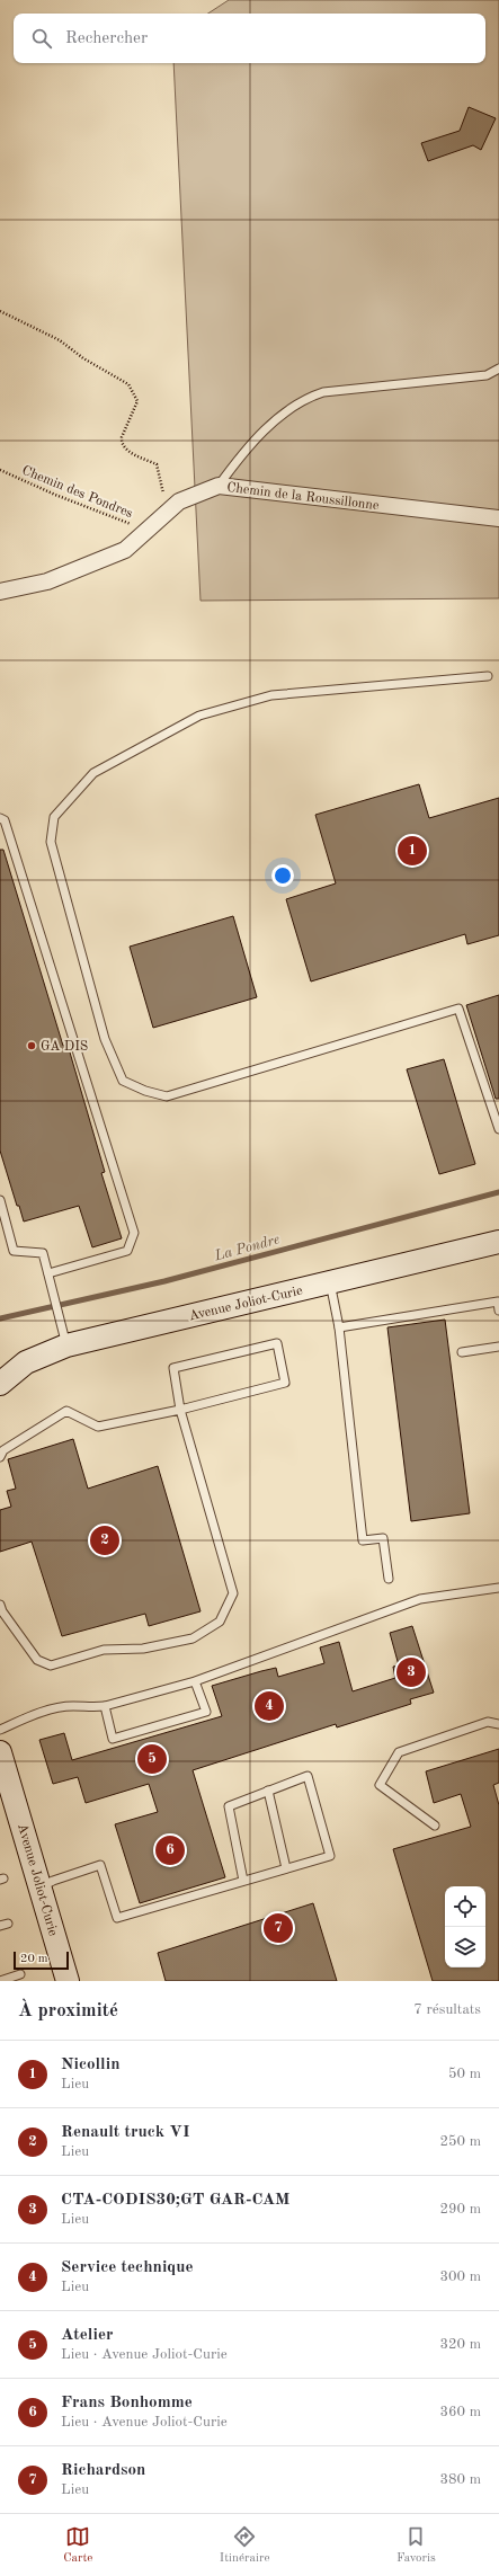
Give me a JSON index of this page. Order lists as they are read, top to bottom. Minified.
{"streets":{"street":["Chemin de la Roussillonne","Avenue Joliot-Curie"],"path":["Chemin des Pondres"]},"crossings":[["Chemin des Pondres","Chemin de la Roussillonne"]],"water":["La Pondre"],"places":["GA DIS"],"scale_bar":"20 m","page":{"search":"Rechercher","pins":["1","2","3","4","5","6","7"],"scale":"20 m","heading":["À proximité","7 résultats"],"list":[{"mark":"1","name":"Nicollin","note":"Lieu","value":"50 m"},{"mark":"2","name":"Renault truck VI","note":"Lieu","value":"250 m"},{"mark":"3","name":"CTA-CODIS30;GT GAR-CAM","note":"Lieu","value":"290 m"},{"mark":"4","name":"Service technique","note":"Lieu","value":"300 m"},{"mark":"5","name":"Atelier","note":"Lieu · Avenue Joliot-Curie","value":"320 m"},{"mark":"6","name":"Frans Bonhomme","note":"Lieu · Avenue Joliot-Curie","value":"360 m"},{"mark":"7","name":"Richardson","note":"Lieu","value":"380 m"}],"nav":["Carte","Itinéraire","Favoris"]}}
